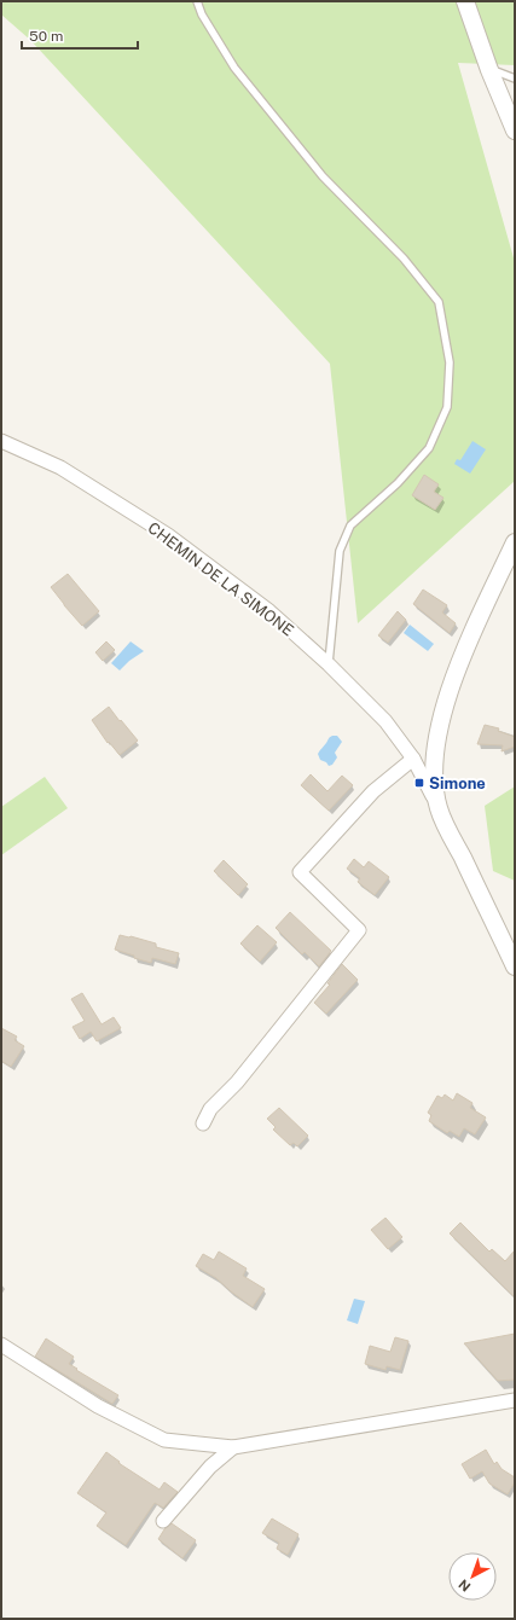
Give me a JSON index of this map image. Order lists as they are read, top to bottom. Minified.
{"streets":{"street":["CHEMIN DE LA SIMONE"]},"places":{"transit":["Simone"]},"scale_bar":"50 m","north":"bottom left"}
